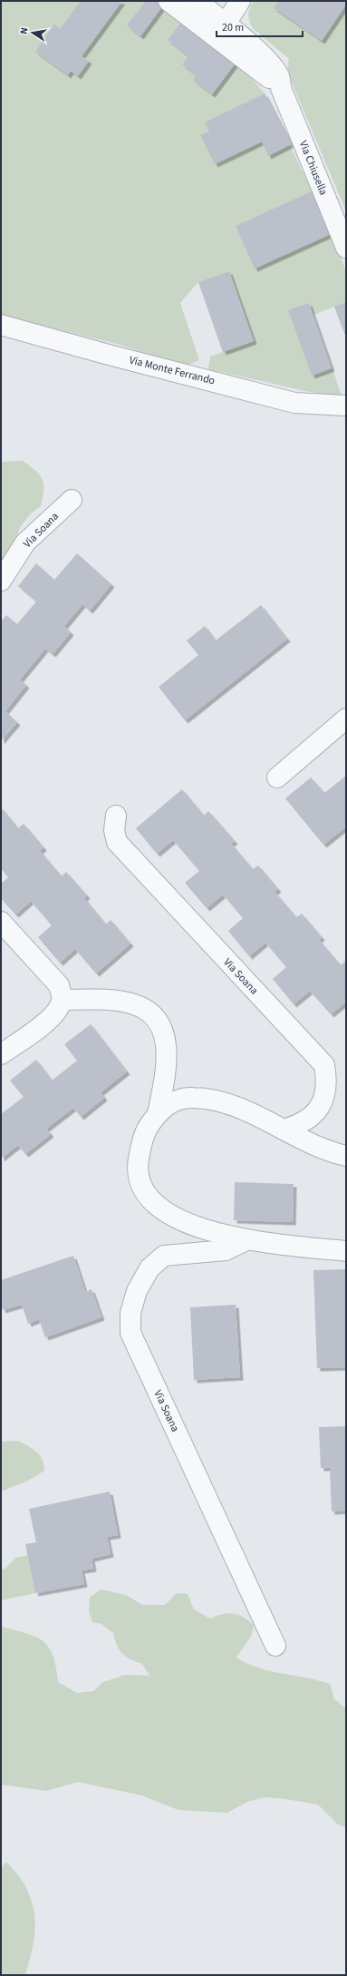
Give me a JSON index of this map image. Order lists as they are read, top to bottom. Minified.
{"streets":{"street":["Via Chiusella","Via Monte Ferrando","Via Soana"]},"scale_bar":"20 m","north":"left"}
